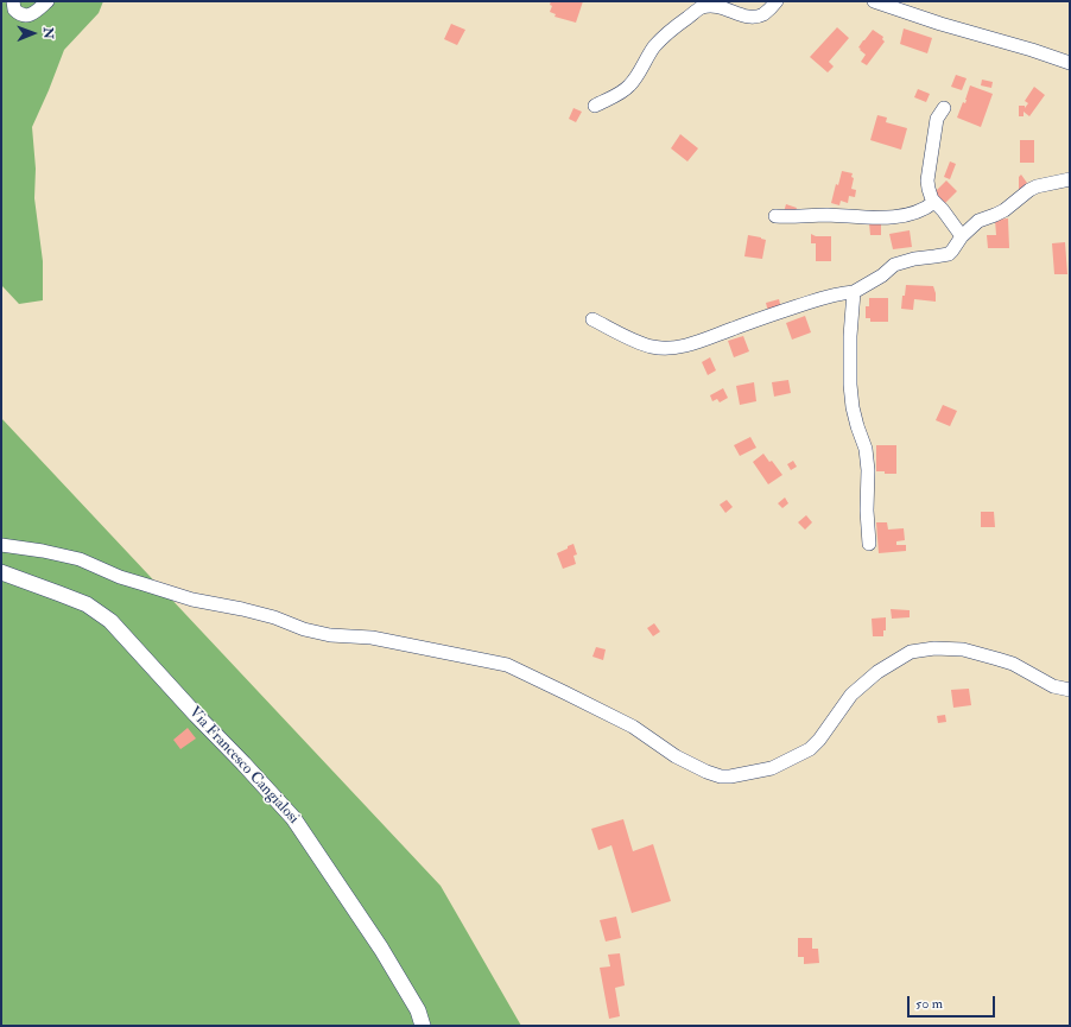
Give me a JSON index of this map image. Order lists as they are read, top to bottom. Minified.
{"streets":{"street":["Via Francesco Cangialosi"]},"scale_bar":"50 m","north":"right"}
